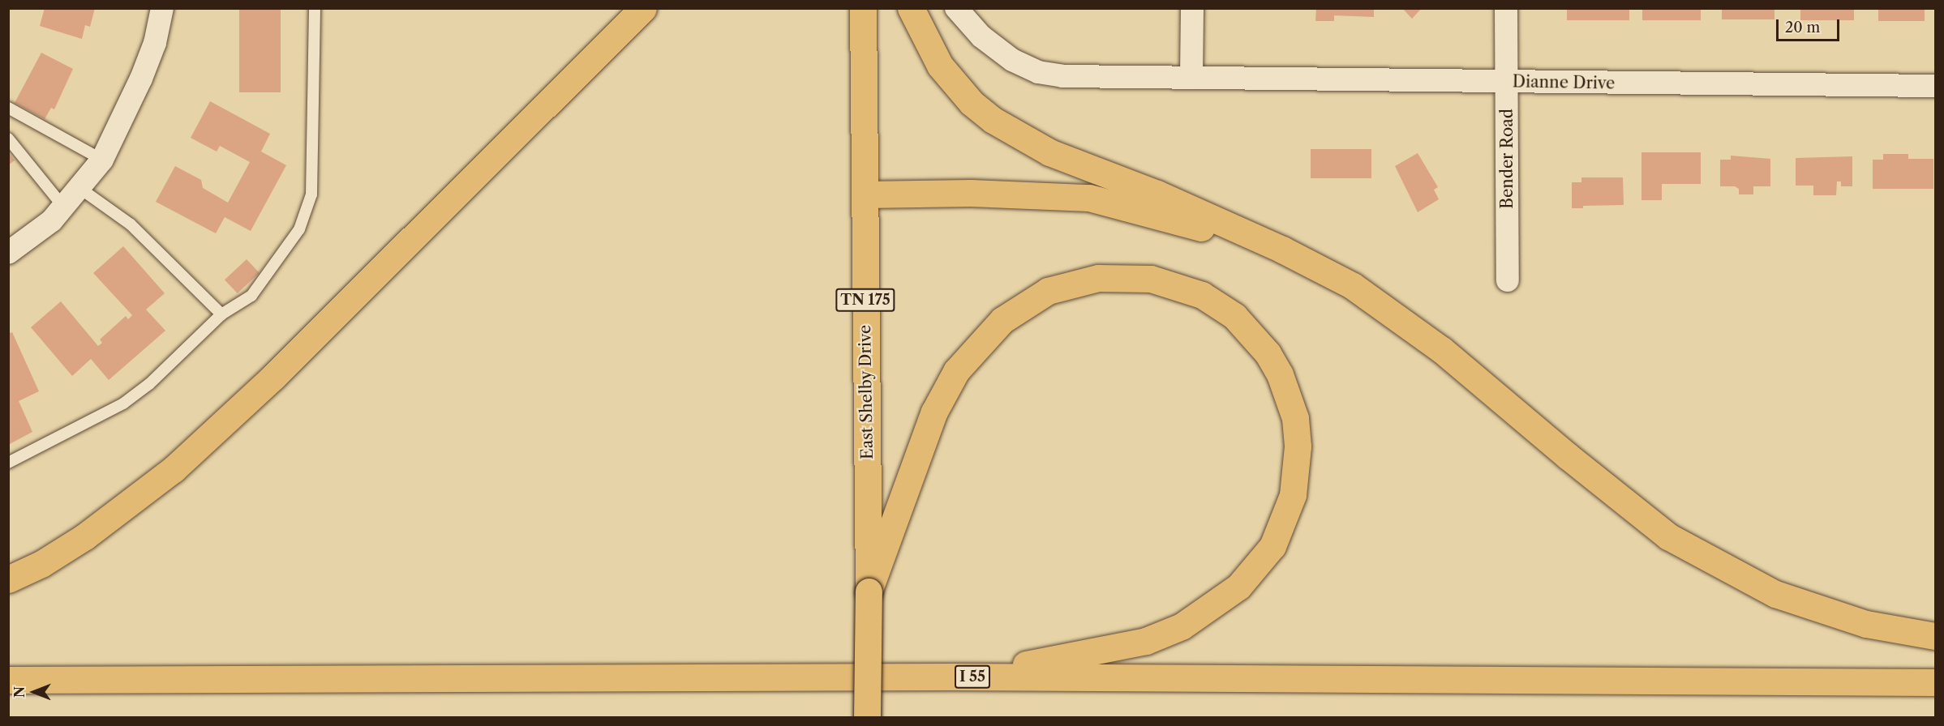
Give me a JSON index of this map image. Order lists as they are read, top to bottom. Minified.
{"streets":{"main road":["TN 175","East Shelby Drive","I 55"],"street":["Dianne Drive","Bender Road"]},"crossings":[["Dianne Drive","Bender Road"]],"scale_bar":"20 m","north":"left"}
